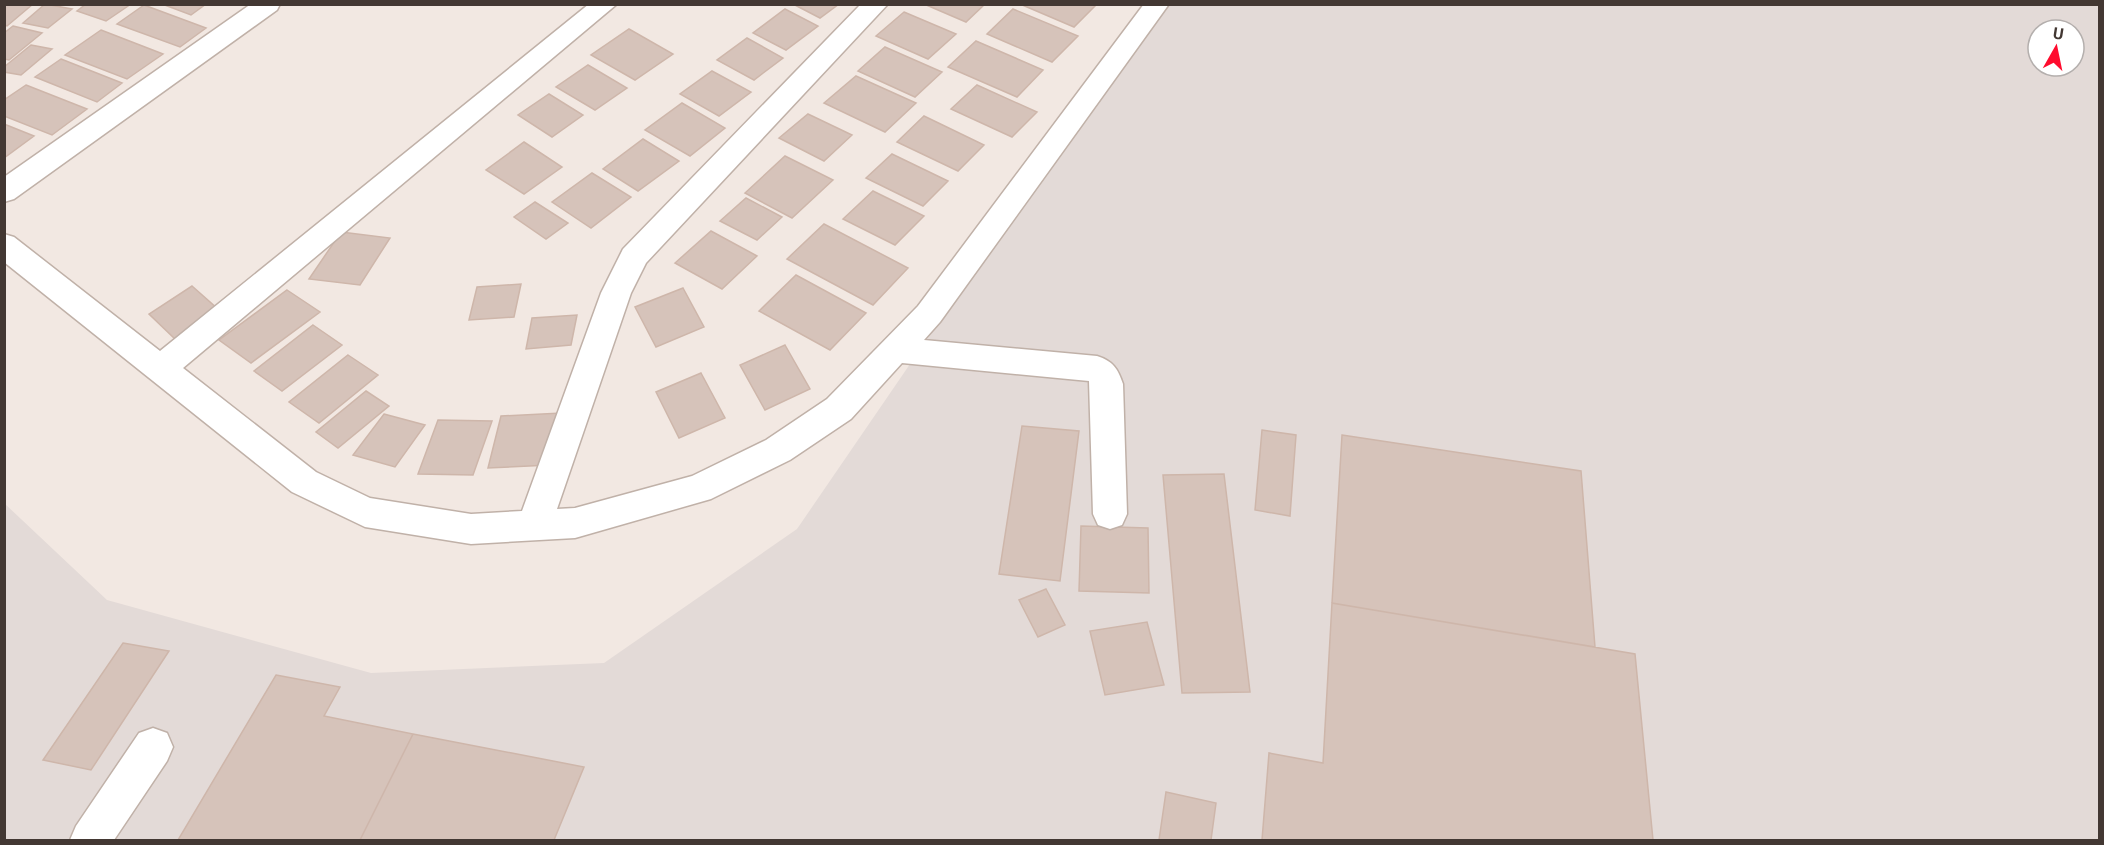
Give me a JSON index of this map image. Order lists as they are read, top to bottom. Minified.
{"north":"top"}
